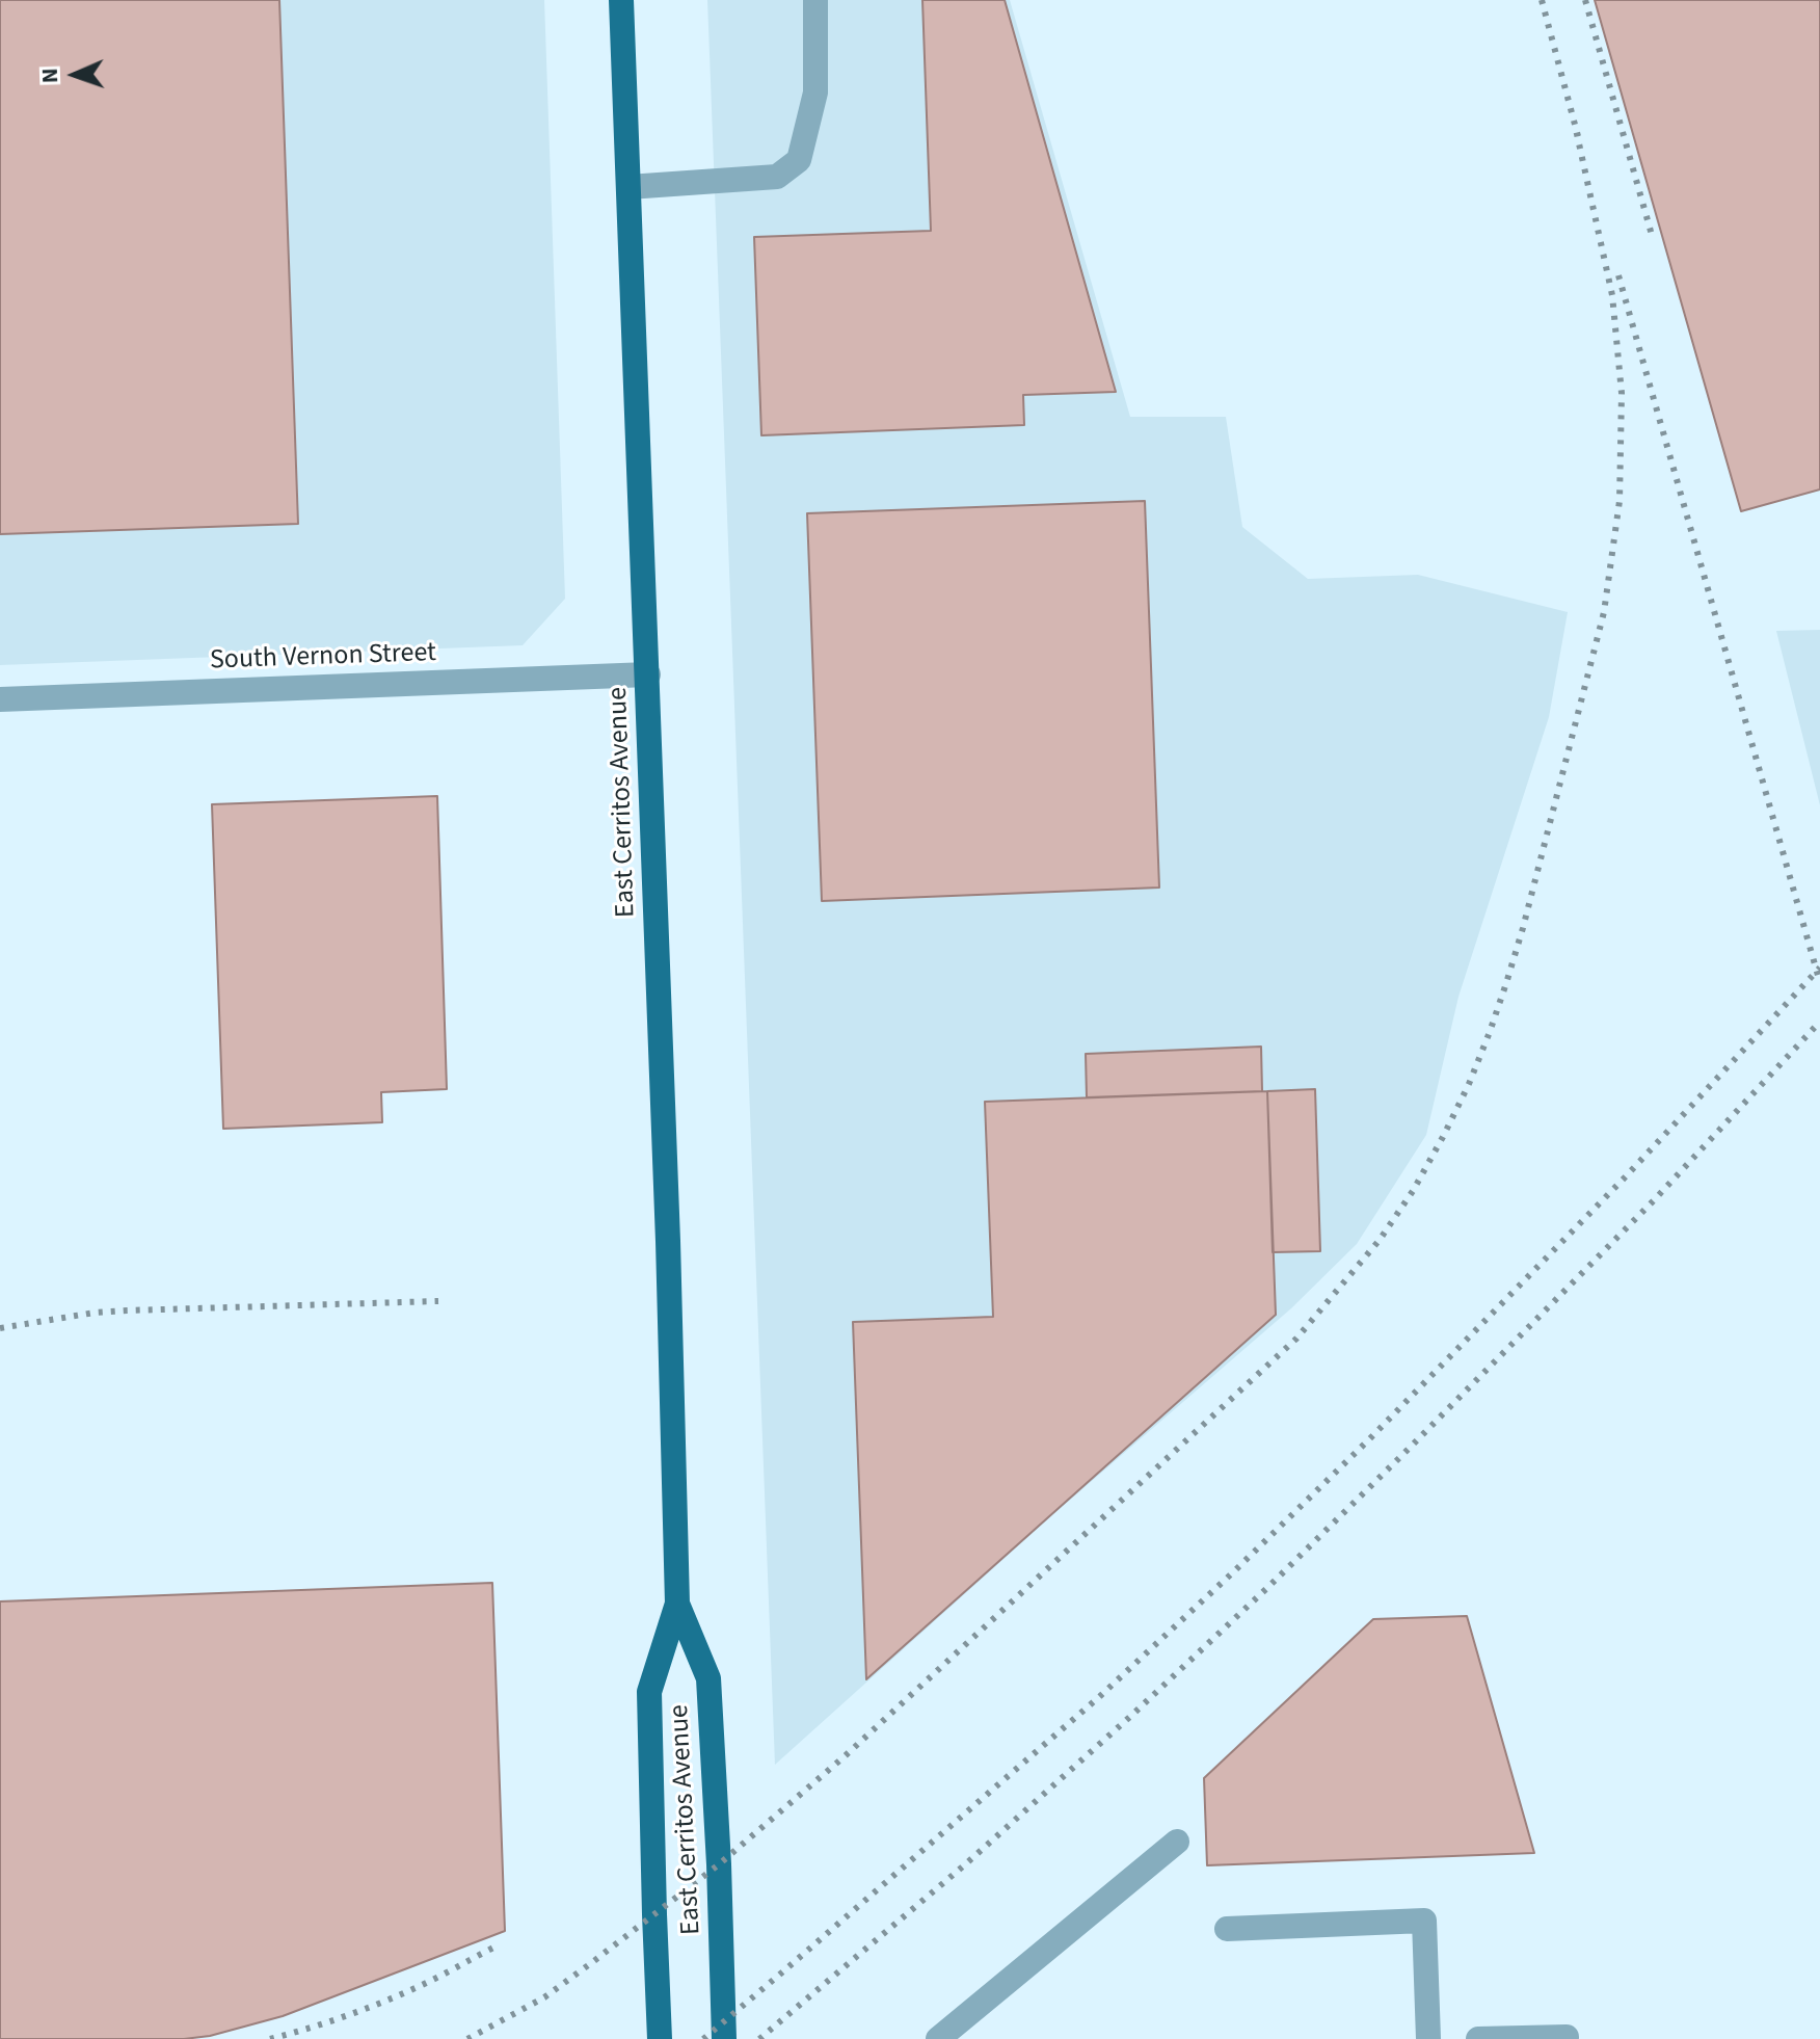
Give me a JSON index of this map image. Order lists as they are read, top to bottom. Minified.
{"streets":{"main road":["East Cerritos Avenue"],"street":["South Vernon Street"]},"crossings":[["South Vernon Street","East Cerritos Avenue"]],"north":"left"}
